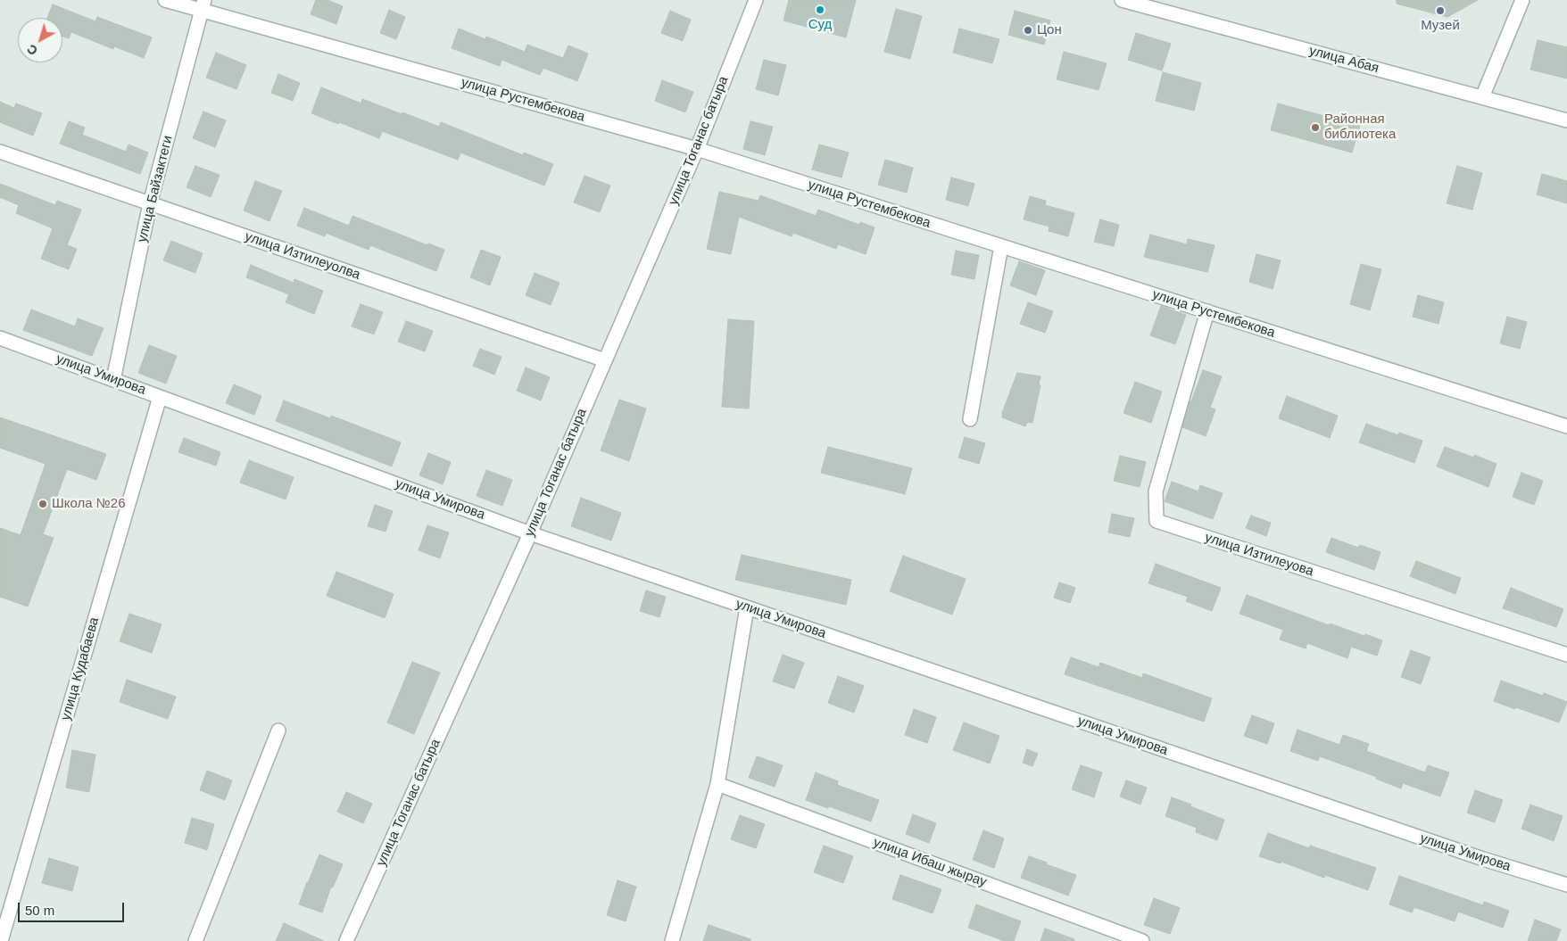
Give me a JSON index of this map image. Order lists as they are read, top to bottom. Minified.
{"streets":{"street":["улица Абая","улица Рустембекова","улица Тоганас батыра","улица Байзактеги","улица Изтилеуолва","улица Умирова","улица Изтилеуова","улица Кудабаева","улица Ибаш жырау"]},"crossings":[["улица Рустембекова","улица Тоганас батыра"],["улица Рустембекова","улица Байзактеги"],["улица Рустембекова","улица Изтилеуова"],["улица Тоганас батыра","улица Изтилеуолва"],["улица Тоганас батыра","улица Умирова"],["улица Байзактеги","улица Изтилеуолва"],["улица Байзактеги","улица Умирова"],["улица Умирова","улица Кудабаева"]],"places":["Суд","Музей","Цон","Районная библиотека","Школа №26"],"scale_bar":"50 m","north":"bottom left"}
